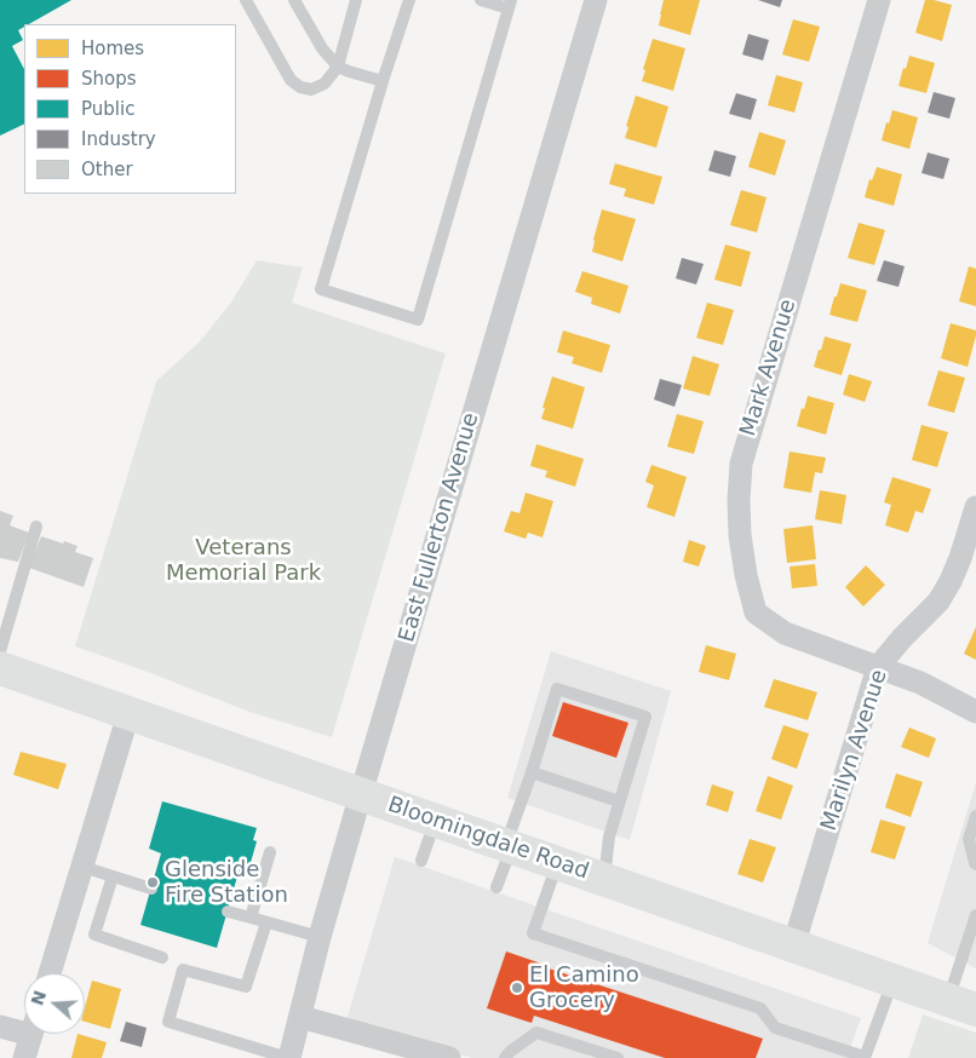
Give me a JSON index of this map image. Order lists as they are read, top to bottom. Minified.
{"streets":{"main road":["Bloomingdale Road"],"street":["Mark Avenue","East Fullerton Avenue","Marilyn Avenue"]},"crossings":[["Mark Avenue","Marilyn Avenue"],["East Fullerton Avenue","Bloomingdale Road"],["Marilyn Avenue","Bloomingdale Road"]],"parks":["Veterans Memorial Park"],"places":["Glenside Fire Station","El Camino Grocery"],"legend":["Homes","Shops","Public","Industry","Other"],"north":"left"}
